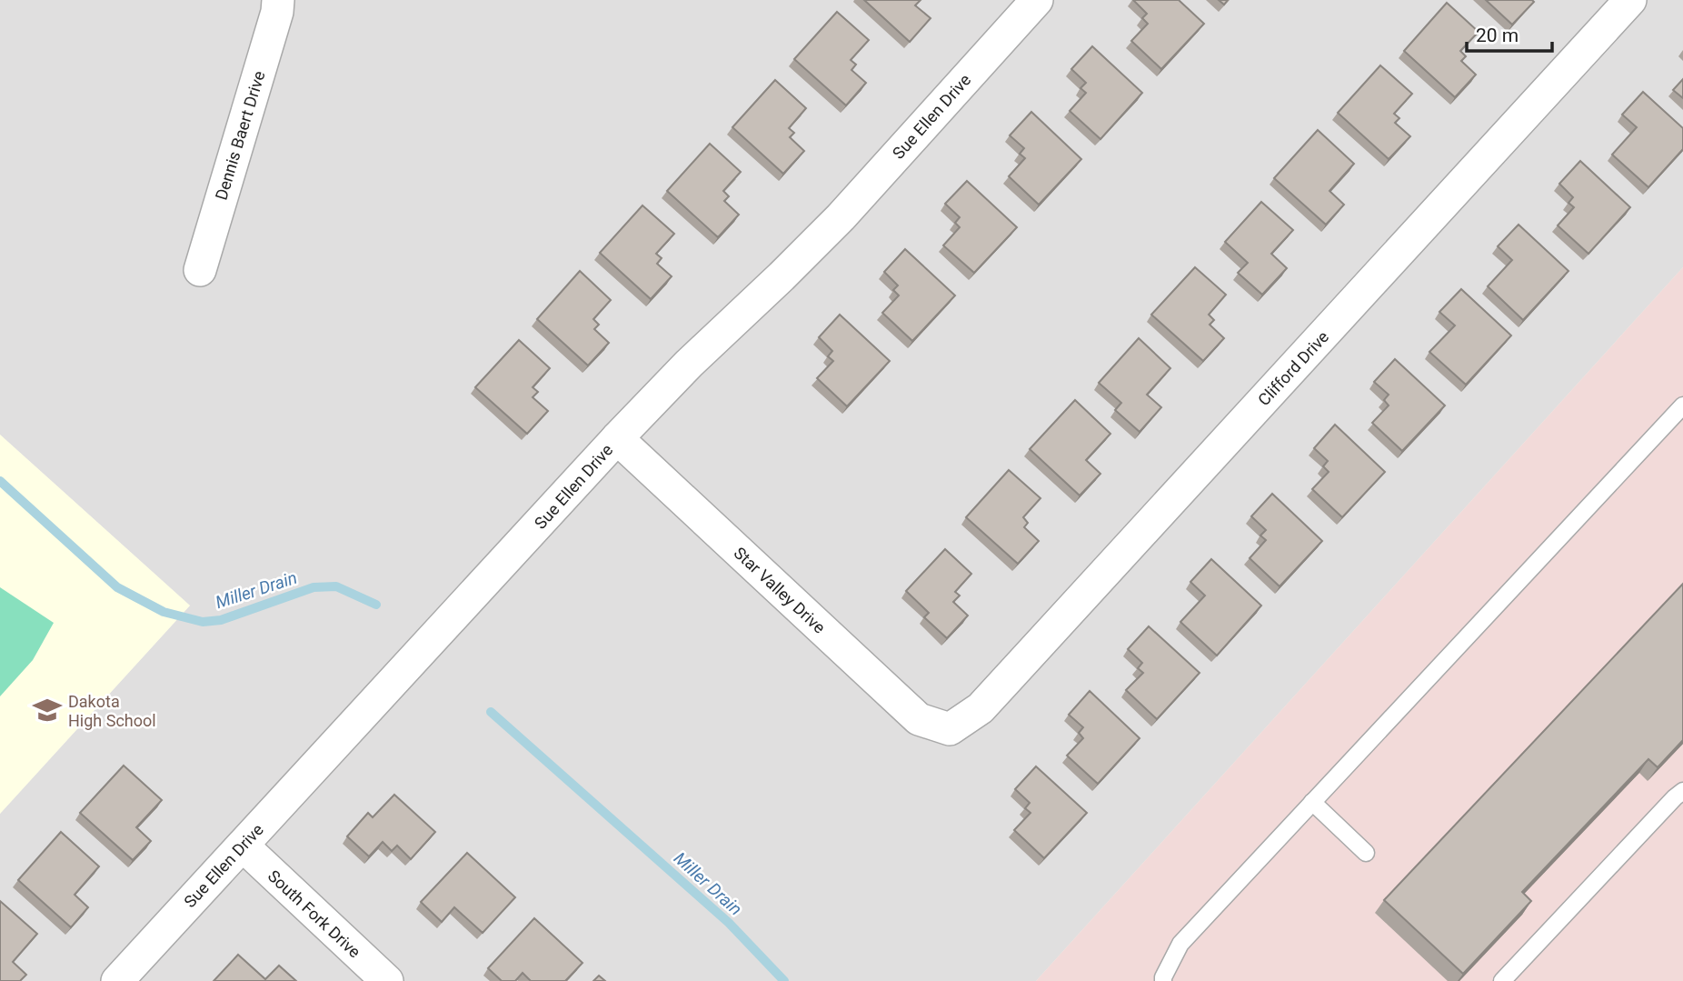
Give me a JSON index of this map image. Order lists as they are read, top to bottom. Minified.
{"streets":{"street":["Sue Ellen Drive","Dennis Baert Drive","Clifford Drive","Star Valley Drive","South Fork Drive"]},"crossings":[["Sue Ellen Drive","Star Valley Drive"],["Sue Ellen Drive","South Fork Drive"],["Clifford Drive","Star Valley Drive"]],"water":["Miller Drain"],"places":{"school or university":["Dakota High School"]},"scale_bar":"20 m"}
